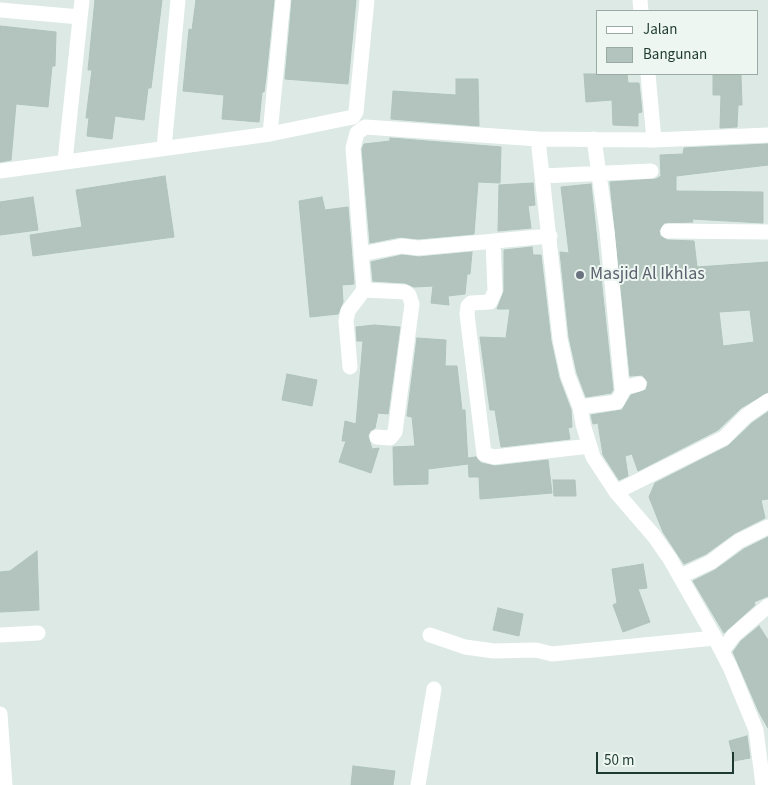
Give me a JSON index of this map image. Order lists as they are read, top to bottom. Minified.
{"places":["Masjid Al Ikhlas"],"legend":["Jalan","Bangunan"],"scale_bar":"50 m"}
